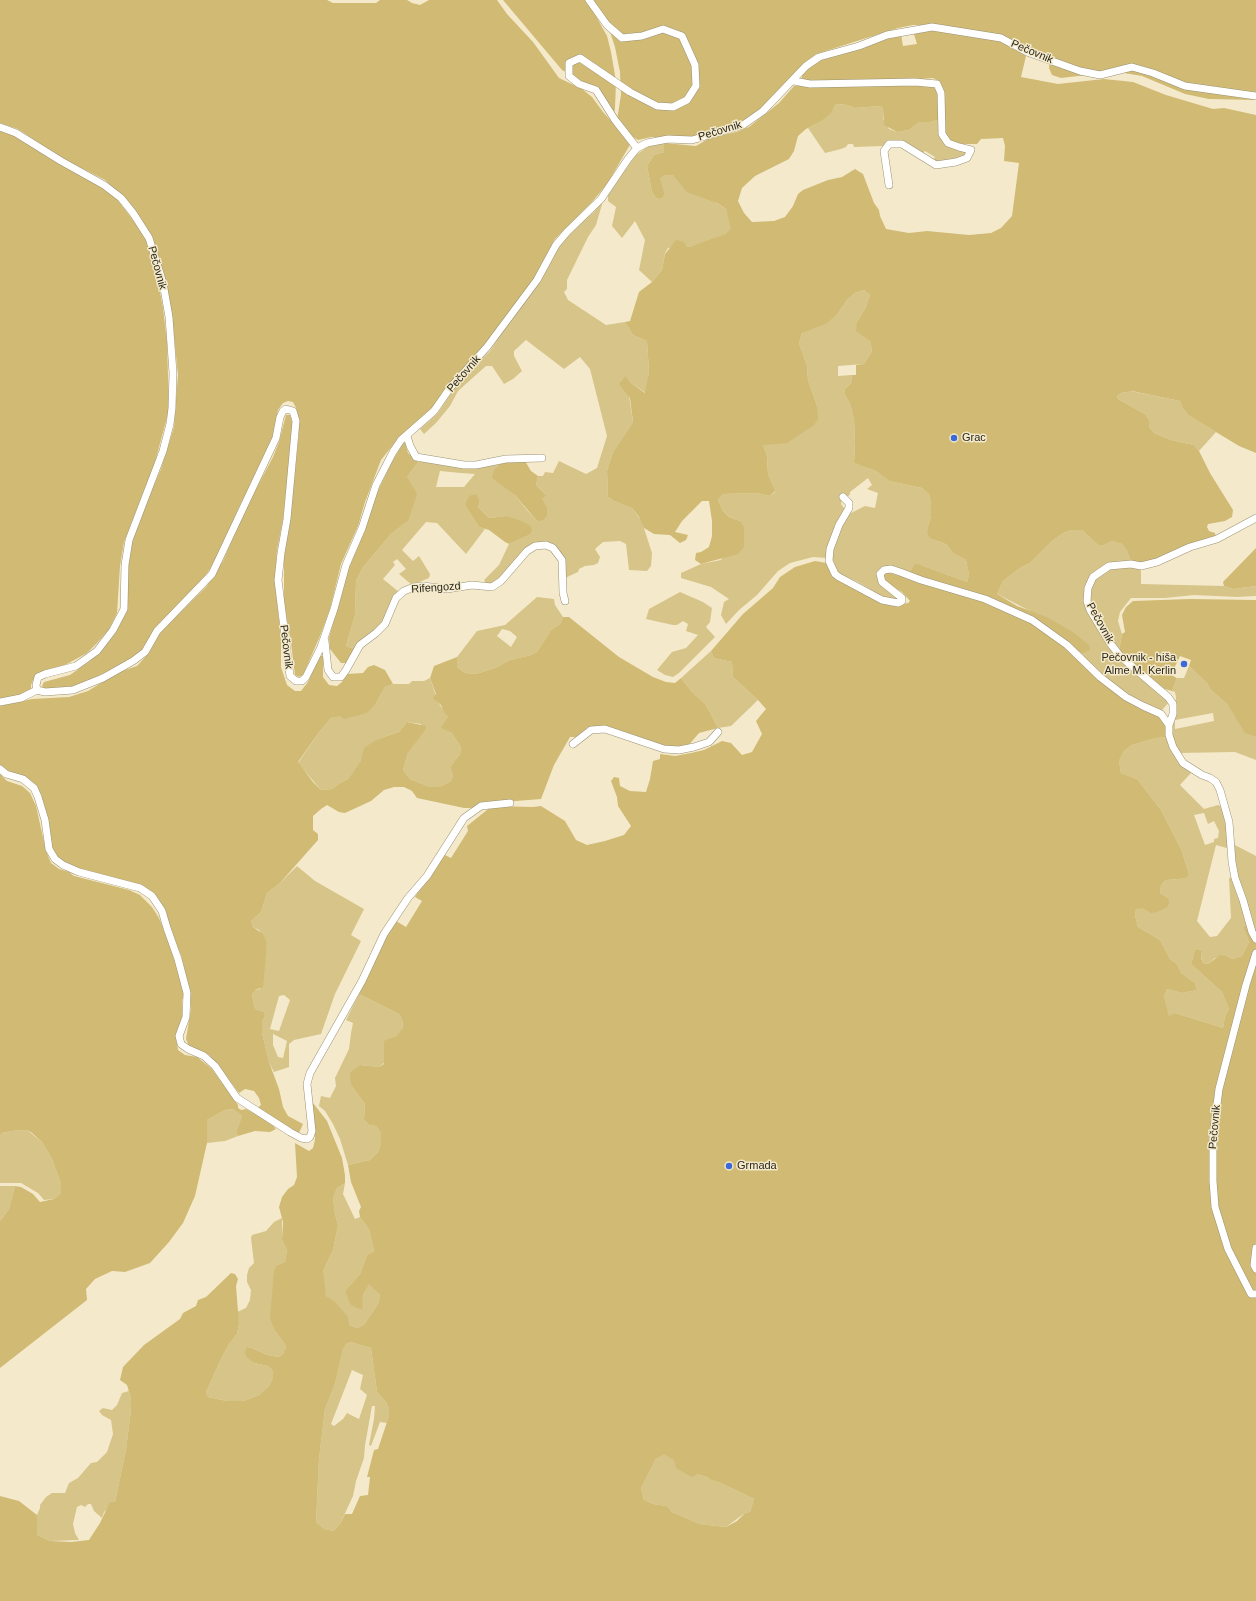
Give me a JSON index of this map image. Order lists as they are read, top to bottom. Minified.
{"streets":{"street":["Pečovnik","Rifengozd"]},"crossings":[["Pečovnik","Rifengozd"]],"places":["Grac","Pečovnik - hiša Alme M. Kerlin","Grmada"]}
